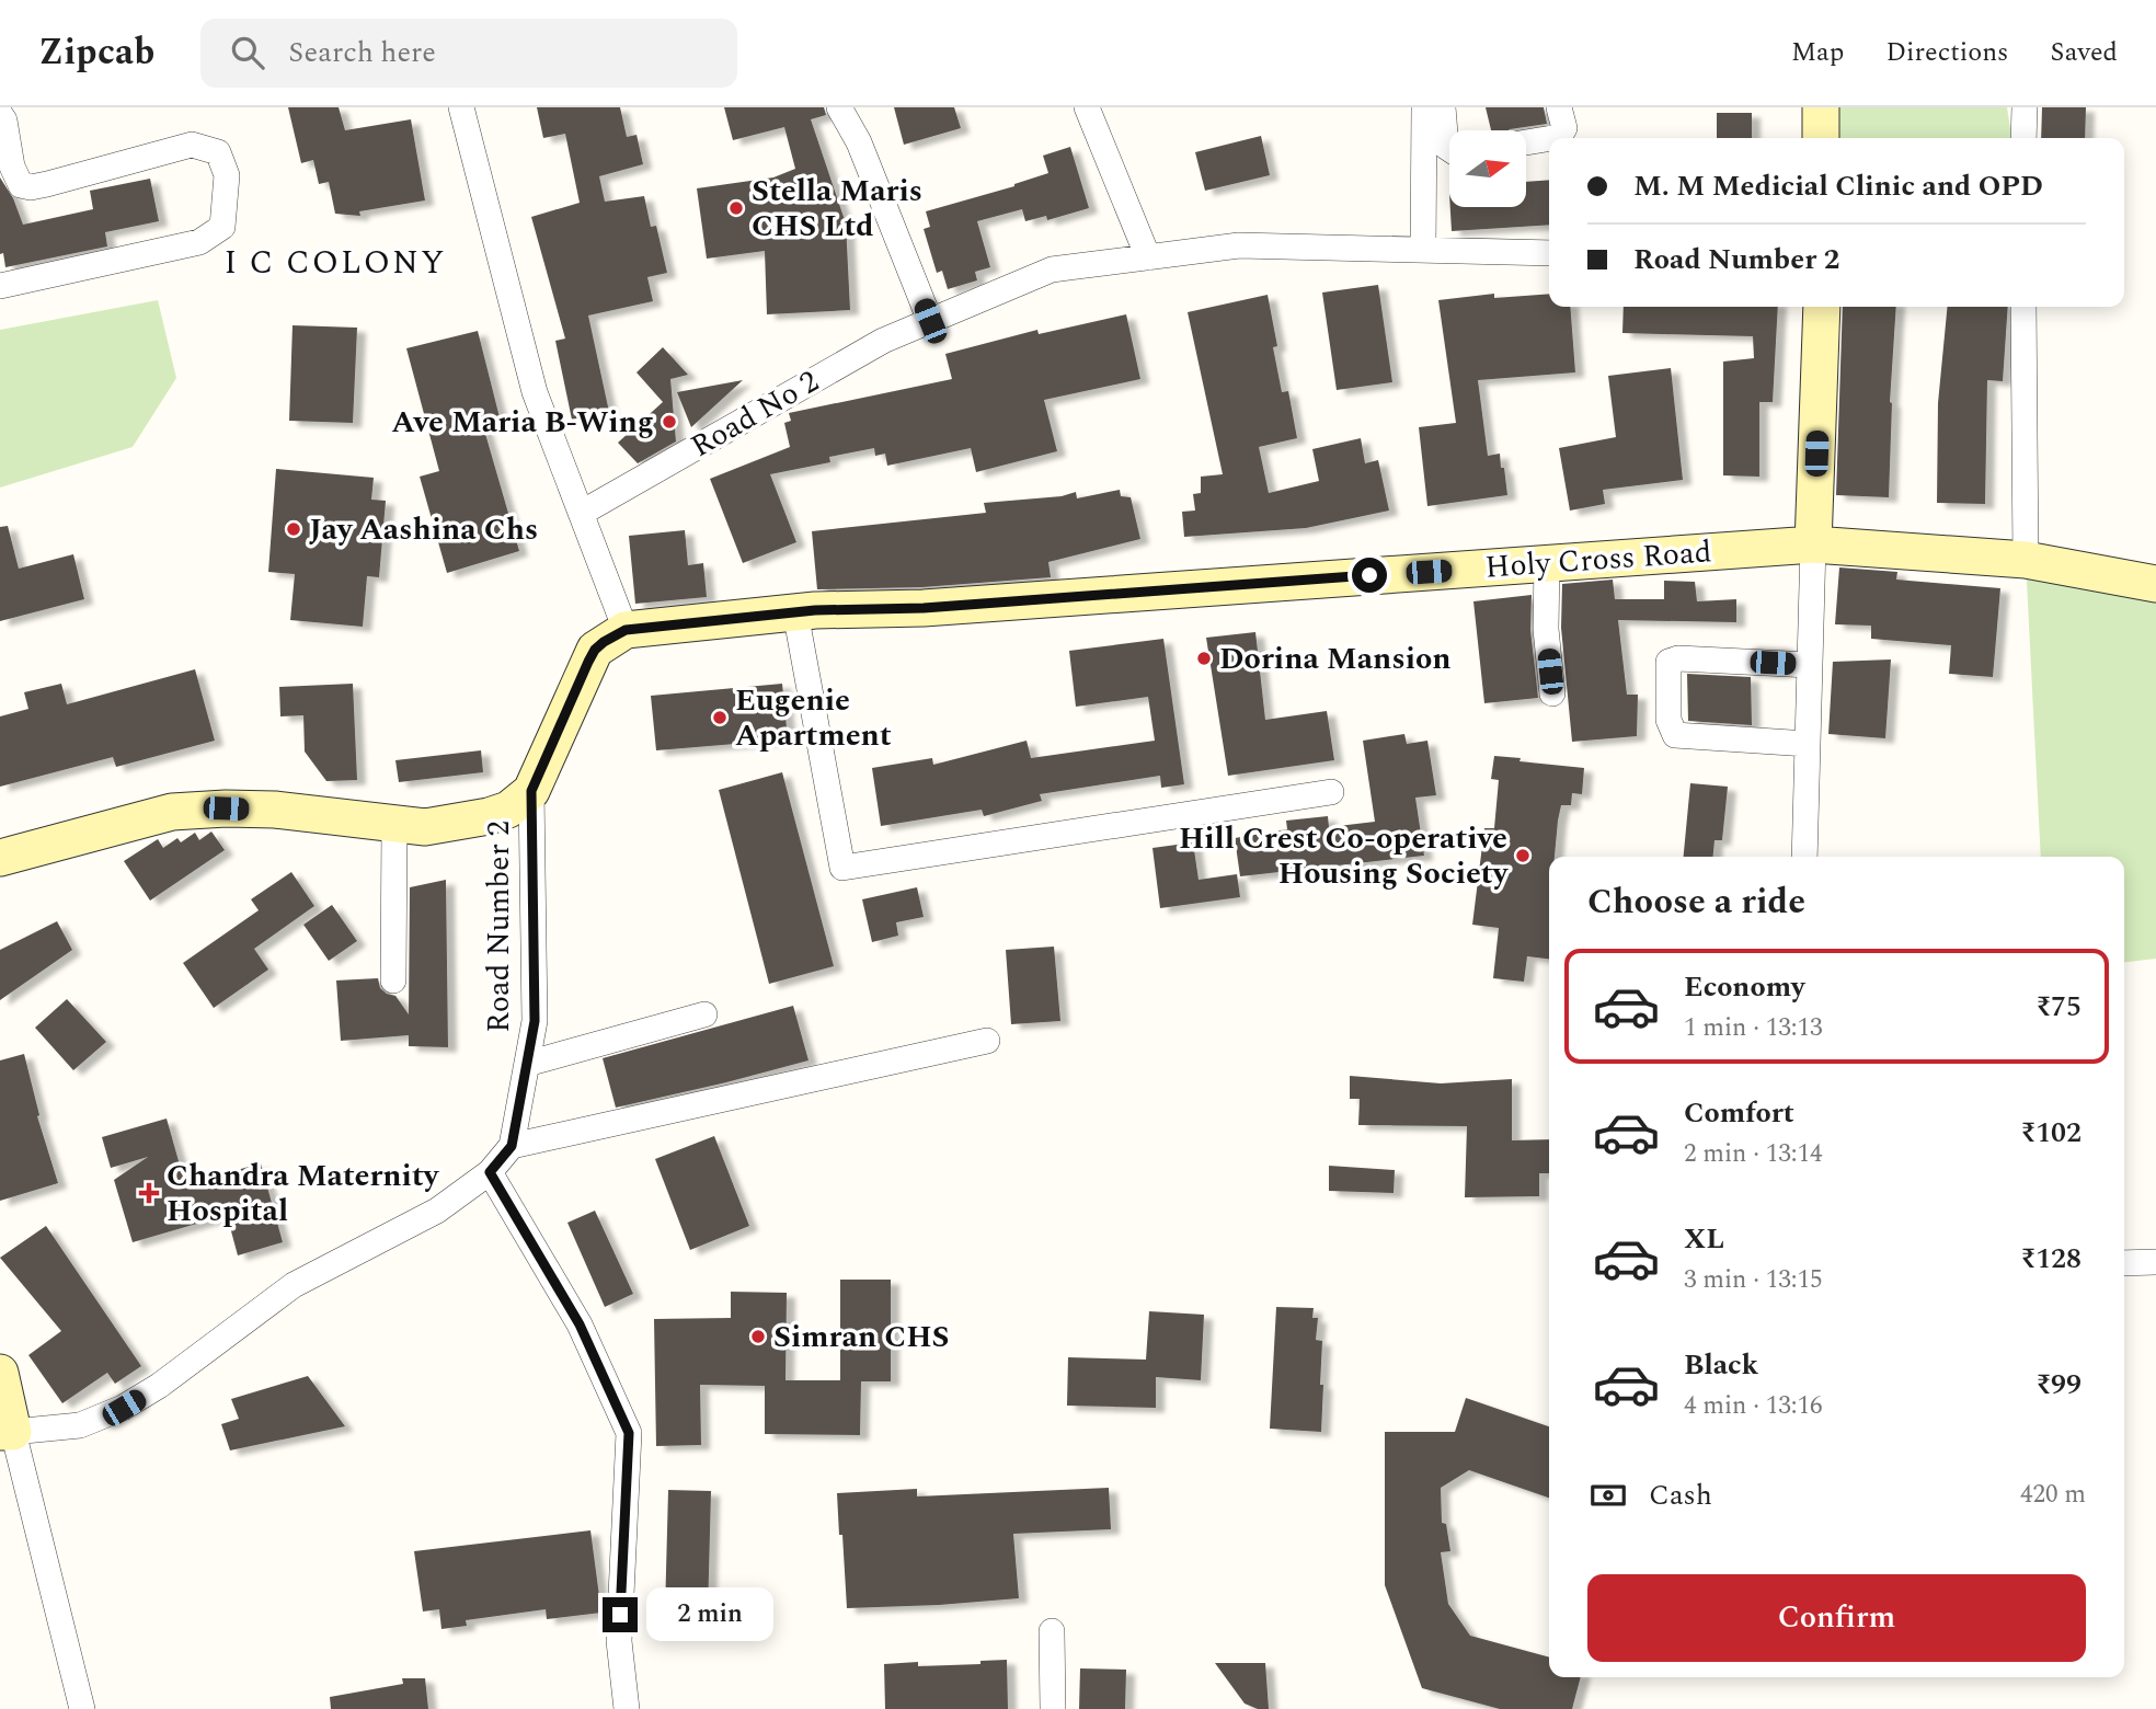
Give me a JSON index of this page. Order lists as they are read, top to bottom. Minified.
{"streets":{"street":["Road No 2","Holy Cross Road","Road Number 2"]},"districts":["I C COLONY"],"places":{"other":["Stella Maris CHS Ltd","Ave Maria B-Wing","Jay Aashina Chs","Dorina Mansion","Eugenie Apartment","Hill Crest Co-operative Housing Society","Simran CHS"],"health":["Chandra Maternity Hospital"]},"north":"right","page":{"header":"Zipcab","search":"Search here","nav":["Map","Directions","Saved"],"banner":["M. M Medicial Clinic and OPD","Road Number 2"],"heading":"Choose a ride","list":[{"name":"Economy","note":"1 min · 13:13","value":"₹75"},{"name":"Comfort","note":"2 min · 13:14","value":"₹102"},{"name":"XL","note":"3 min · 13:15","value":"₹128"},{"name":"Black","note":"4 min · 13:16","value":"₹99"}],"pay":["Cash","420 m"],"buttons":"Confirm","bubble":"2 min"}}
